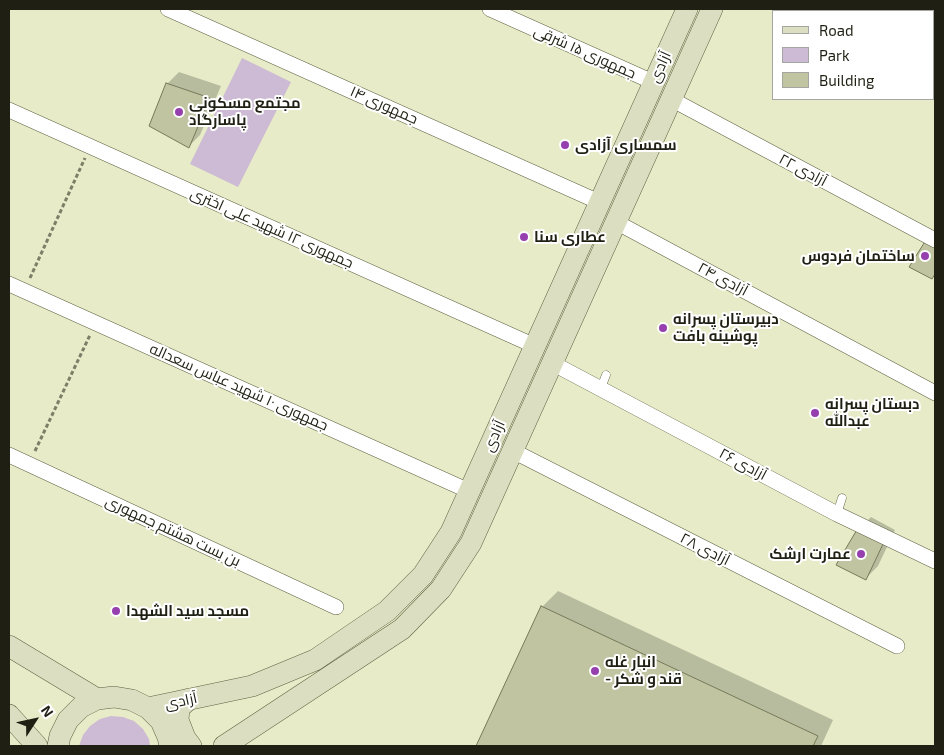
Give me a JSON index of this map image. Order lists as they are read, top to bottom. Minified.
{"streets":{"street":["جمهوری ۱۵ شرقی","آزادی","جمهوری ۱۴","آزادی ۲۲","جمهوری ۱۲ شهید علی اختری","آزادی ۲۴","جمهوری ۱۰ شهید عباس سعداله","آزادی ۲۶","بن بست هشتم جمهوری","آزادی ۲۸"]},"crossings":[["جمهوری ۱۵ شرقی","آزادی"],["آزادی","جمهوری ۱۴"],["آزادی","آزادی ۲۲"],["آزادی","جمهوری ۱۲ شهید علی اختری"],["آزادی","آزادی ۲۴"],["آزادی","جمهوری ۱۰ شهید عباس سعداله"],["آزادی","آزادی ۲۶"],["آزادی","آزادی ۲۸"]],"places":["مجتمع مسکونی پاسارگاد","سمساری آزادی","عطاری سنا","ساختمان فردوس","دبیرستان پسرانه پوشینه بافت","دبستان پسرانه عبدالله","عمارت ارشک","مسجد سید الشهدا","انبار غله - قند و شکر"],"legend":["Road","Park","Building"],"north":"top right"}
